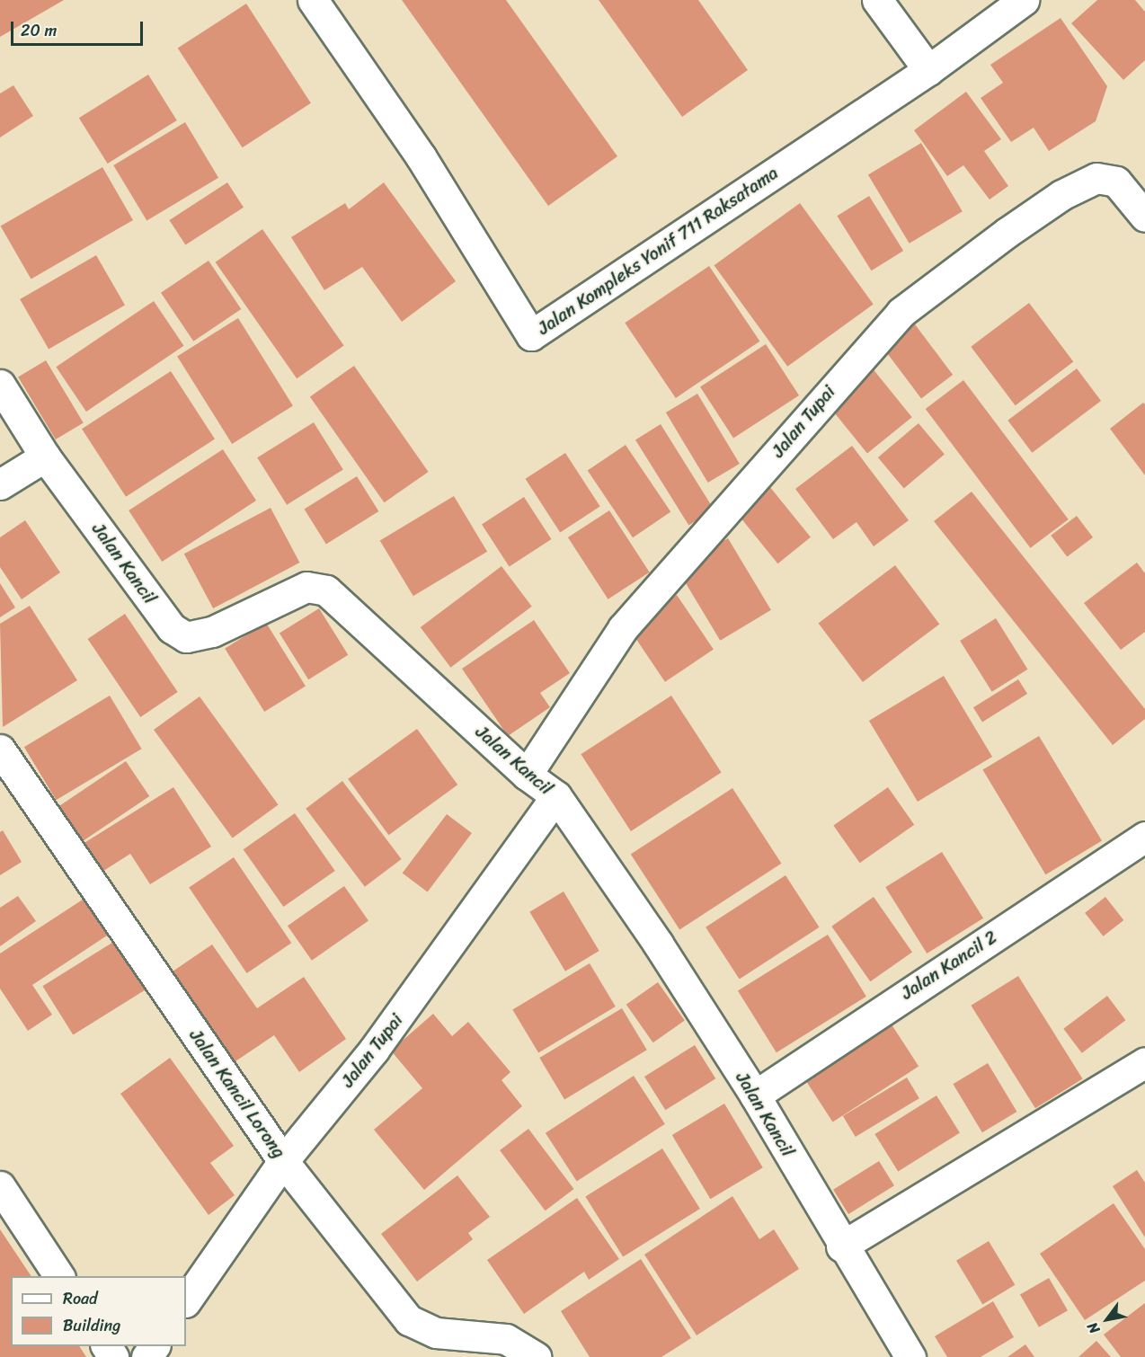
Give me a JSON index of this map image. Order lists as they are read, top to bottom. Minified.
{"streets":{"street":["Jalan Kompleks Yonif 711 Raksatama","Jalan Tupai","Jalan Kancil","Jalan Kancil 2","Jalan Kancil Lorong"]},"crossings":[["Jalan Tupai","Jalan Kancil"],["Jalan Tupai","Jalan Kancil Lorong"],["Jalan Kancil","Jalan Kancil 2"]],"legend":["Road","Building"],"scale_bar":"20 m","north":"bottom left"}
